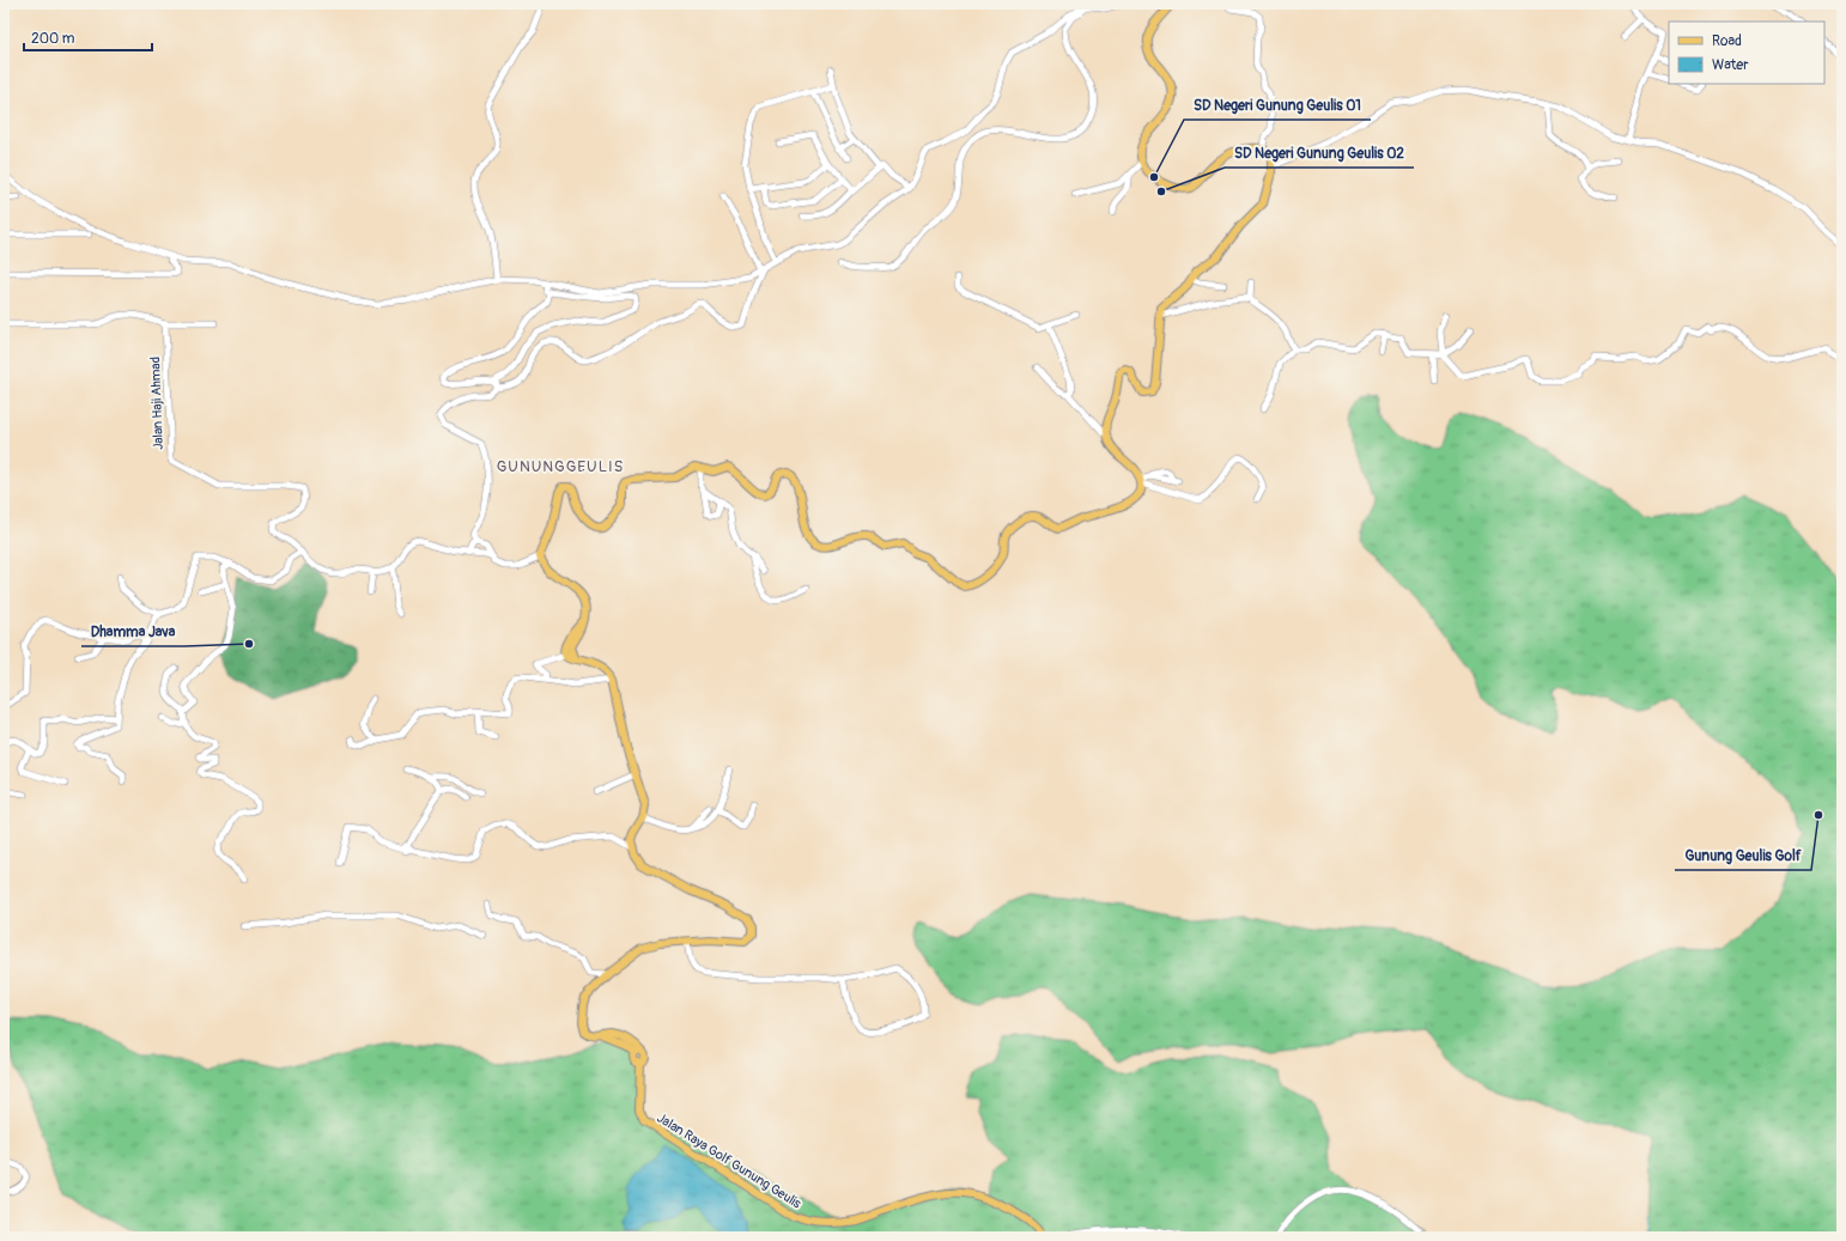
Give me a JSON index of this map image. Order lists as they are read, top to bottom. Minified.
{"streets":{"main road":["Jalan Raya Golf Gunung Geulis"],"street":["Jalan Haji Ahmad"]},"districts":["GUNUNGGEULIS"],"places":["SD Negeri Gunung Geulis 01","SD Negeri Gunung Geulis 02","Dhamma Java","Gunung Geulis Golf"],"legend":["Road","Water"],"scale_bar":"200 m"}
